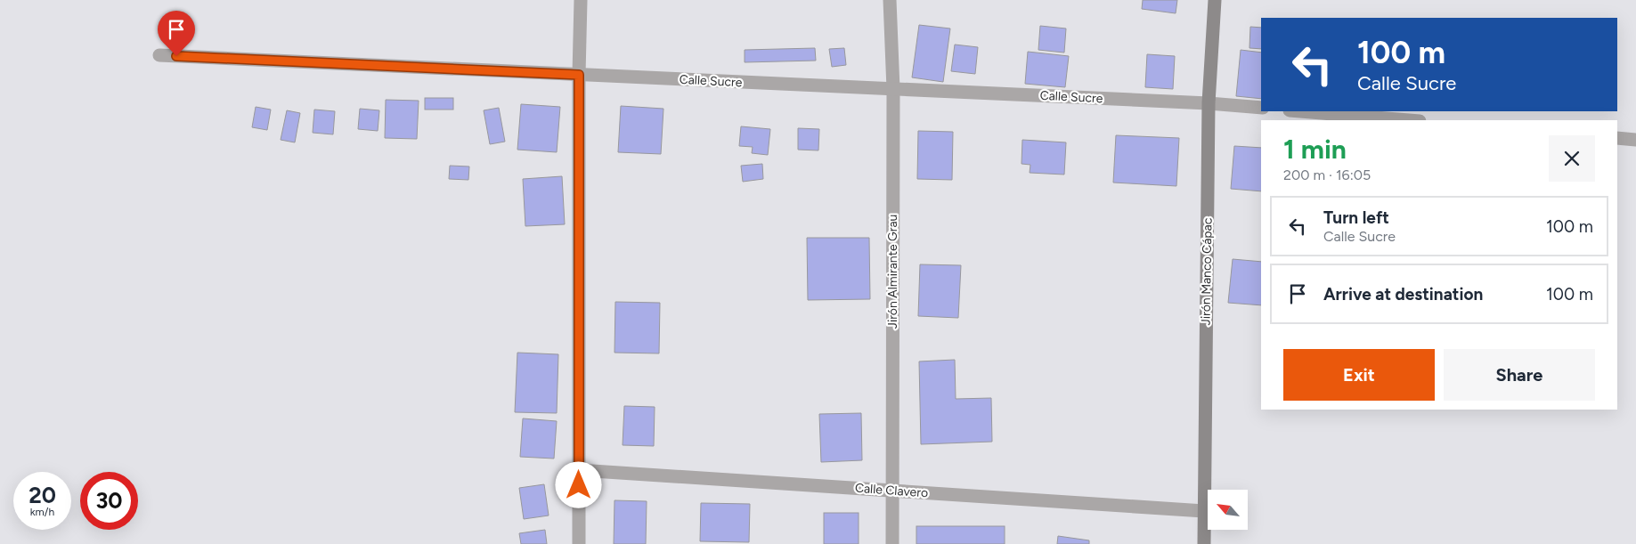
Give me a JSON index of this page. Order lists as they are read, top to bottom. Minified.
{"streets":{"street":["Calle Sucre","Jirón Almirante Grau","Jirón Manco Cápac","Calle Clavero"]},"crossings":[["Calle Sucre","Jirón Almirante Grau"],["Calle Sucre","Jirón Manco Cápac"],["Jirón Almirante Grau","Calle Clavero"],["Jirón Manco Cápac","Calle Clavero"]],"north":"top left","page":{"turn":["100 m","Calle Sucre"],"heading":["1 min","200 m · 16:05"],"list":[{"name":"Turn left","note":"Calle Sucre","value":"100 m"},{"name":"Arrive at destination","value":"100 m"}],"buttons":["Exit","Share"],"speed":"20 km/h","limit":"30"}}
